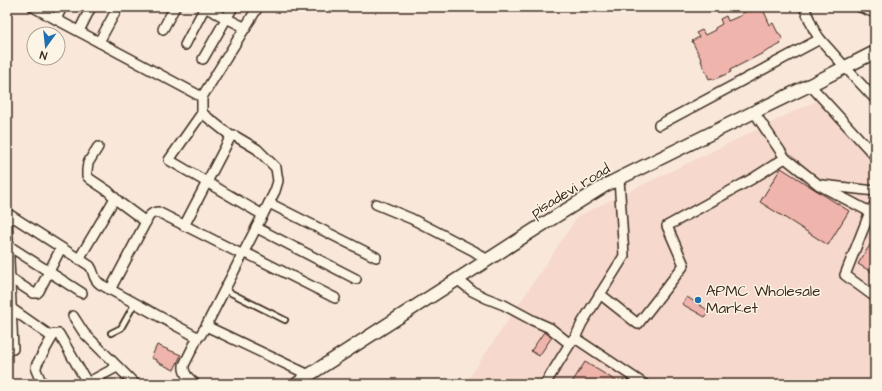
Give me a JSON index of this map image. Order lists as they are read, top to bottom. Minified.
{"streets":{"street":["pisadevi road"]},"places":["APMC Wholesale Market"],"north":"bottom"}
